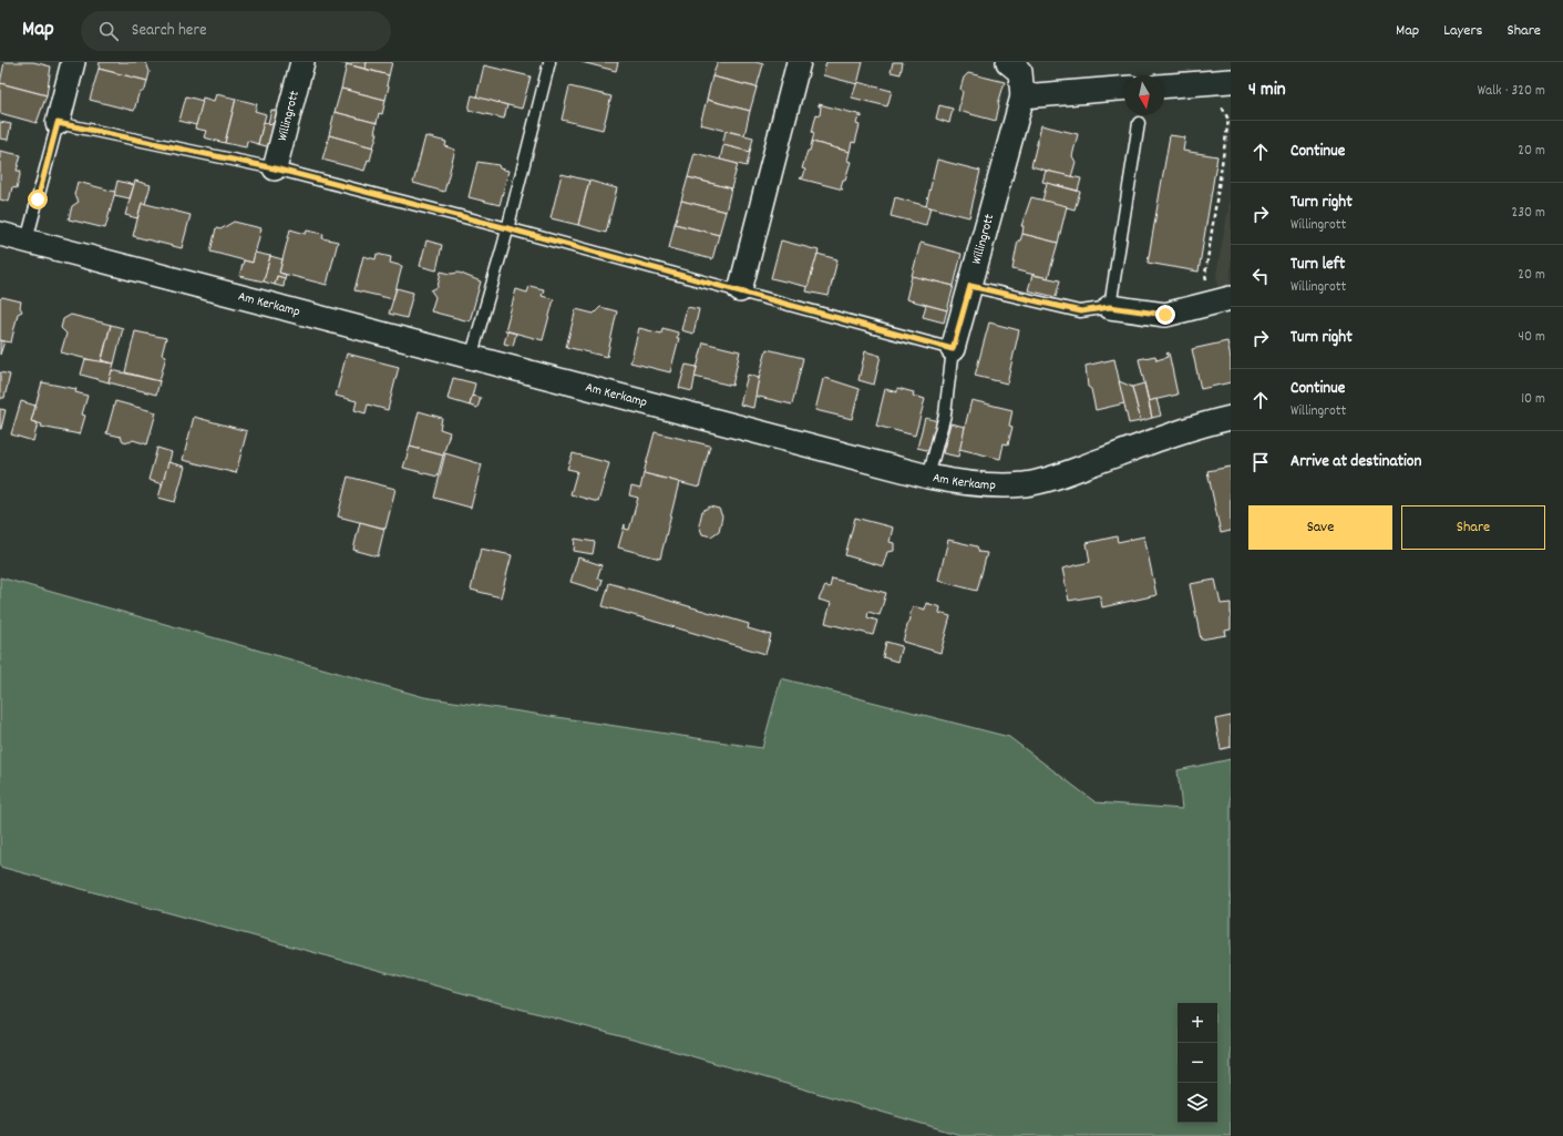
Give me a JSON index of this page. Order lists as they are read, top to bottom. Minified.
{"streets":{"street":["Willingrott","Am Kerkamp"]},"north":"bottom","page":{"header":"Map","search":"Search here","nav":["Map","Layers","Share"],"heading":["4 min","Walk · 320 m"],"list":[["Continue","20 m"],["Turn right","Willingrott","230 m"],["Turn left","Willingrott","20 m"],["Turn right","40 m"],["Continue","Willingrott","10 m"],"Arrive at destination"],"buttons":["Save","Share"],"map_buttons":["+","−"]}}
